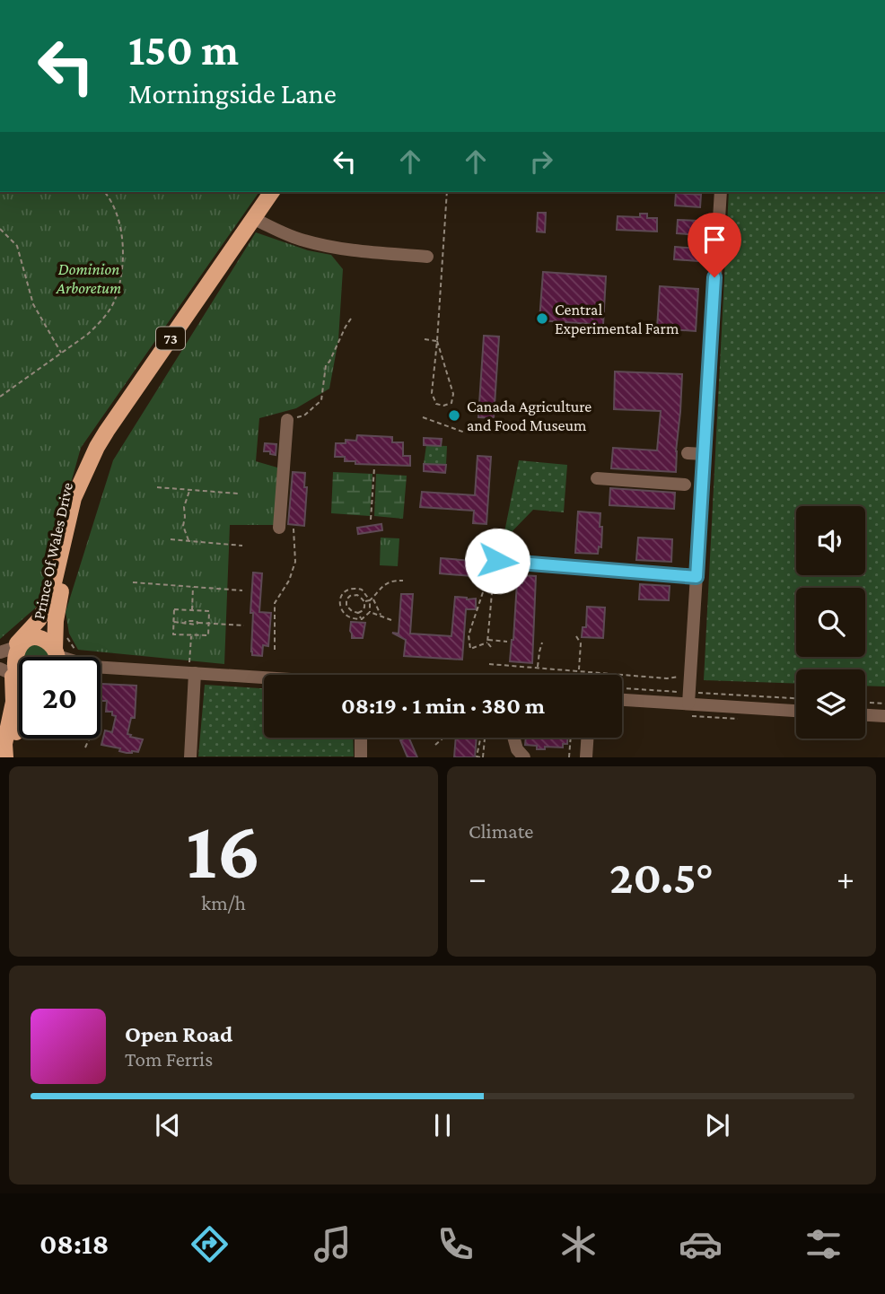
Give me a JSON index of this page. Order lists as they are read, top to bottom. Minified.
{"streets":{"main road":["73","Prince Of Wales Drive"]},"parks":["Dominion Arboretum"],"places":["Central Experimental Farm","Canada Agriculture and Food Museum"],"page":{"turn":["150 m","Morningside Lane"],"limit":"20","trip":"08:19 · 1 min · 380 m","tile":[["16","km/h"],"Climate"],"heat":["−","20.5°","+"],"song":["Open Road","Tom Ferris"],"tabs":"08:18"}}
